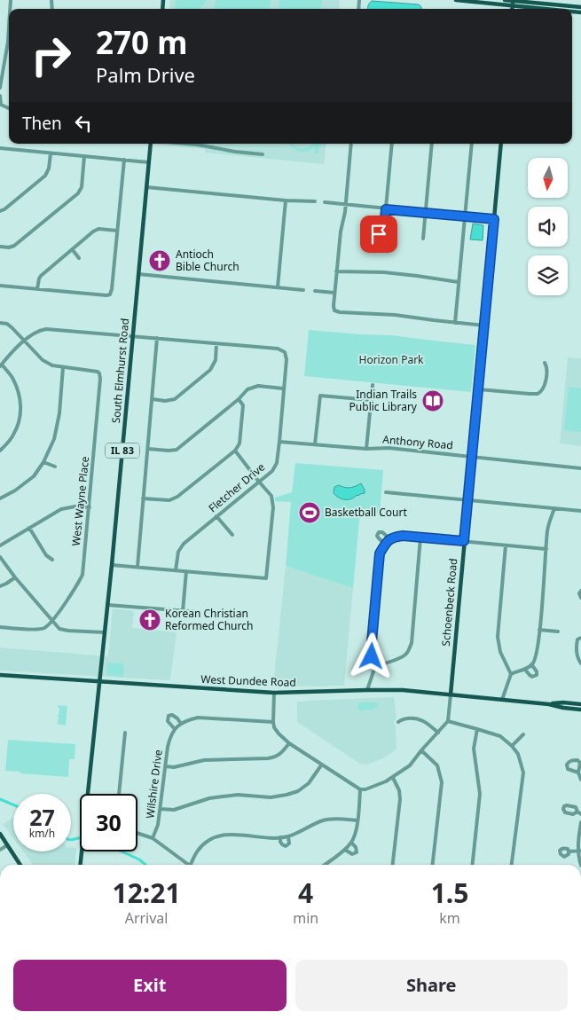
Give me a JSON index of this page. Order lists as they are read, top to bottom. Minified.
{"streets":{"main road":["South Elmhurst Road","IL 83","Schoenbeck Road","West Dundee Road"],"street":["Anthony Road","Fletcher Drive","West Wayne Place","Wilshire Drive"]},"crossings":[["South Elmhurst Road","IL 83"],["South Elmhurst Road","West Dundee Road"],["Anthony Road","Fletcher Drive"],["Anthony Road","Schoenbeck Road"],["IL 83","West Dundee Road"],["Schoenbeck Road","West Dundee Road"]],"parks":["Horizon Park"],"places":{"church":["Antioch Bible Church","Korean Christian Reformed Church"],"library":["Indian Trails Public Library"],"sports":["Basketball Court"]},"north":"bottom","page":{"turn":["270 m","Palm Drive"],"then":"Then","speed":"27 km/h","limit":"30","eta":["12:21","Arrival","4","min","1.5","km"],"buttons":["Exit","Share"]}}
